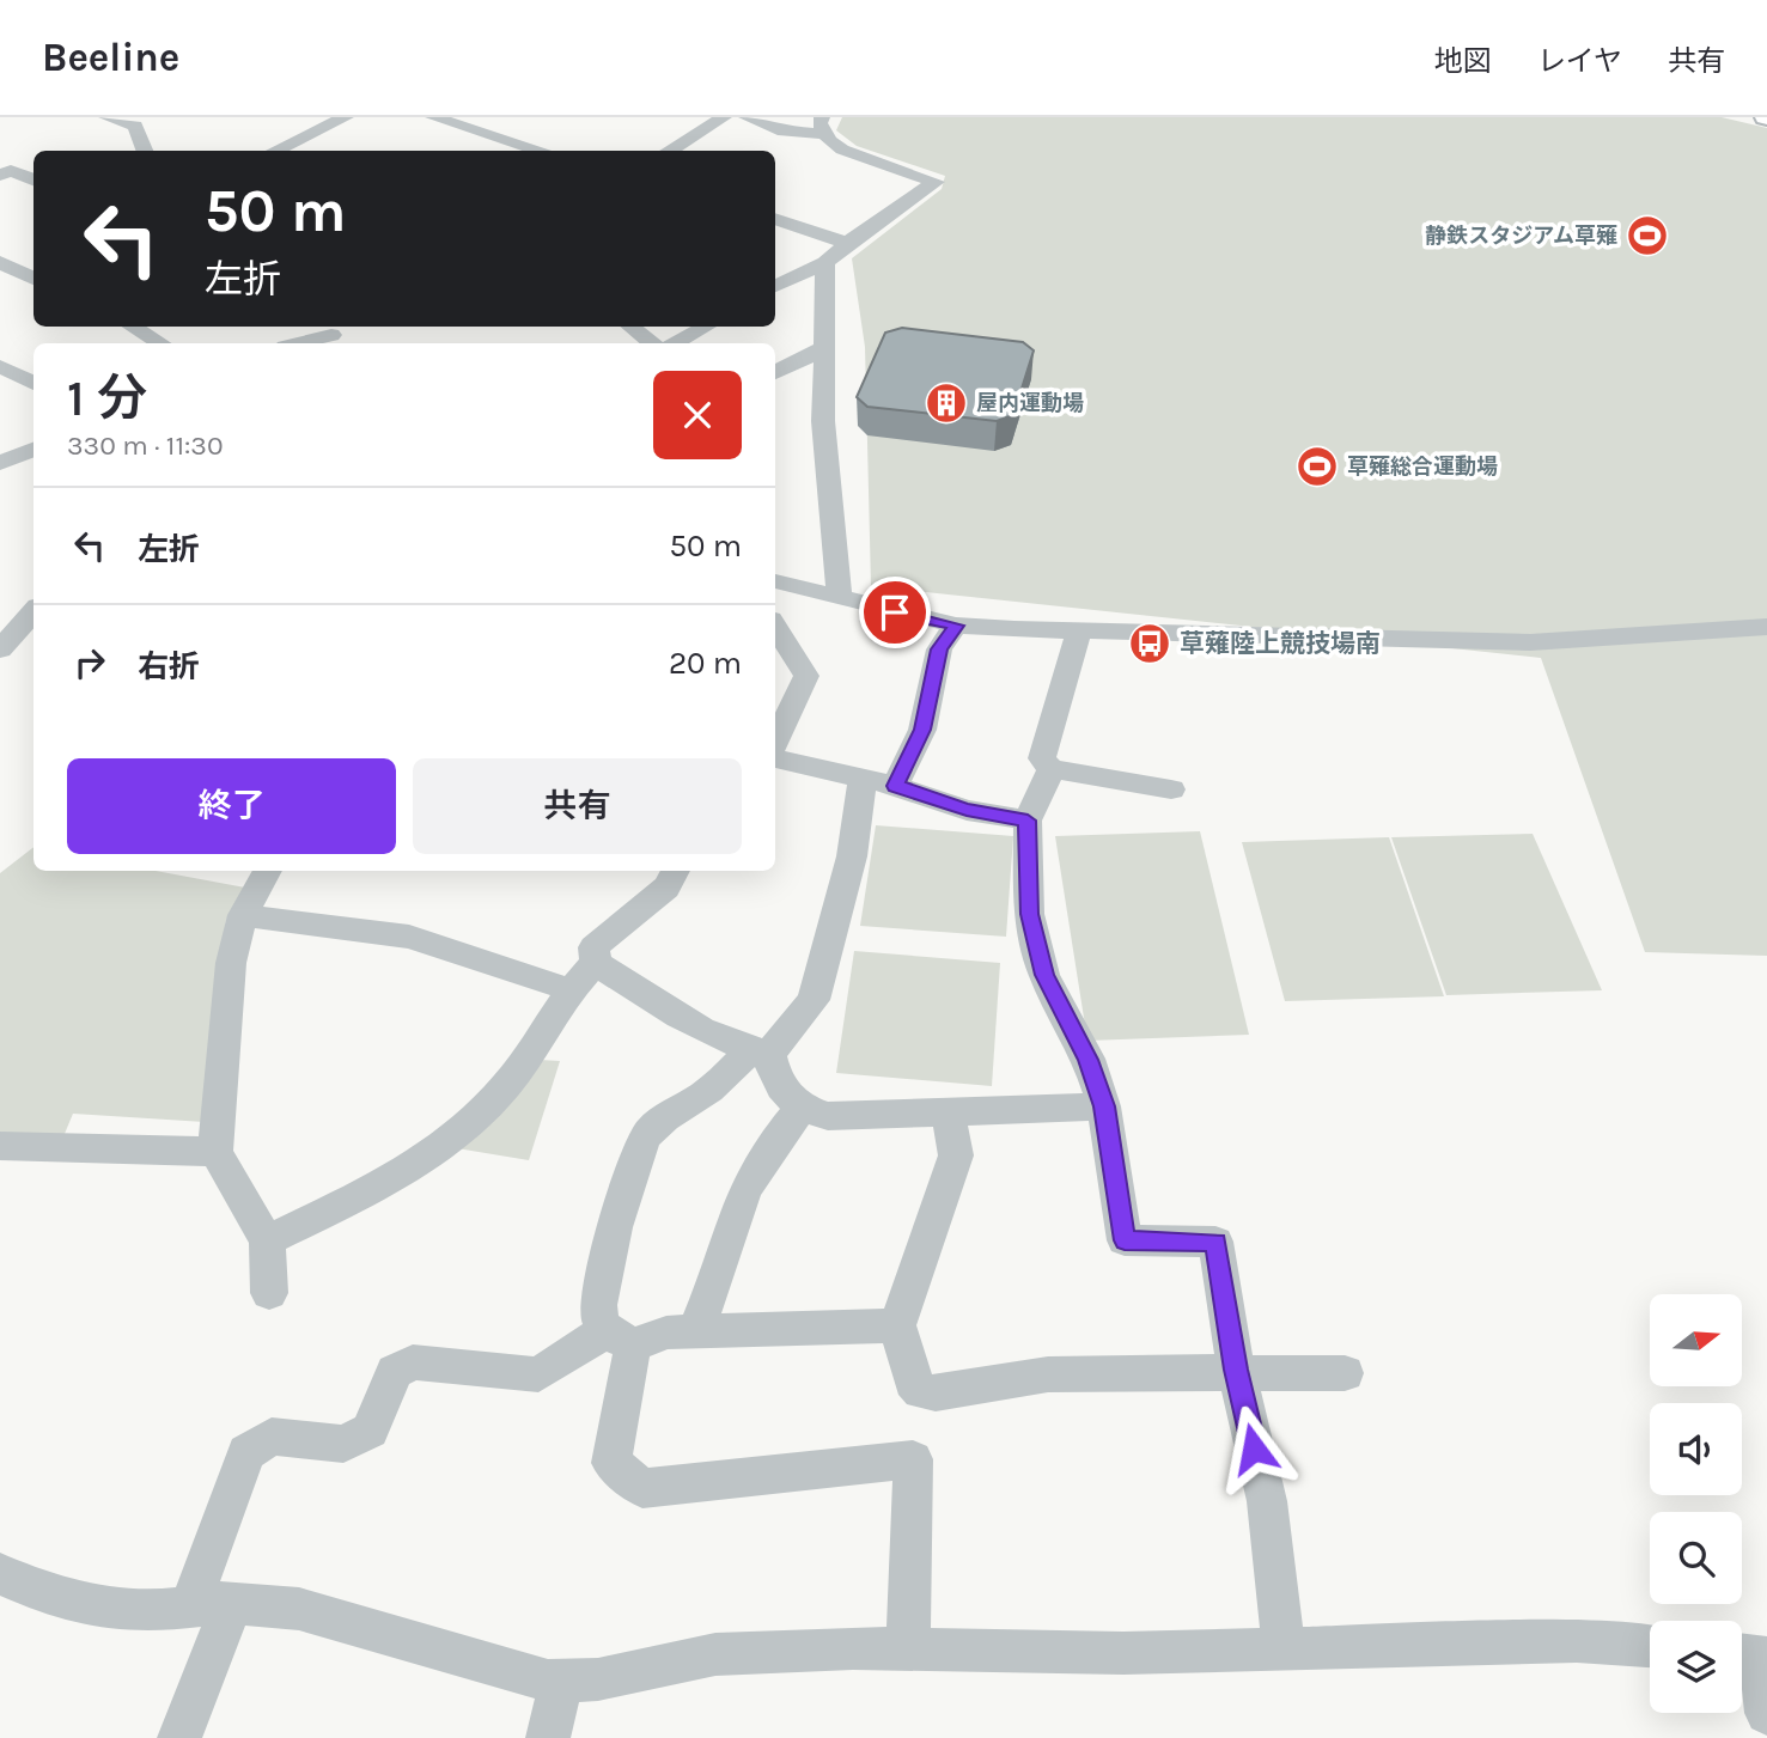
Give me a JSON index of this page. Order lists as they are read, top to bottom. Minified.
{"places":{"sports":["静鉄スタジアム草薙","草薙総合運動場"],"building":["屋内運動場"],"bus stop":["草薙陸上競技場南"]},"north":"right","page":{"header":"Beeline","nav":["地図","レイヤ","共有"],"turn":["50 m","左折"],"heading":["1 分","330 m · 11:30"],"list":[{"name":"左折","value":"50 m"},{"name":"右折","value":"20 m"}],"buttons":["終了","共有"]}}
